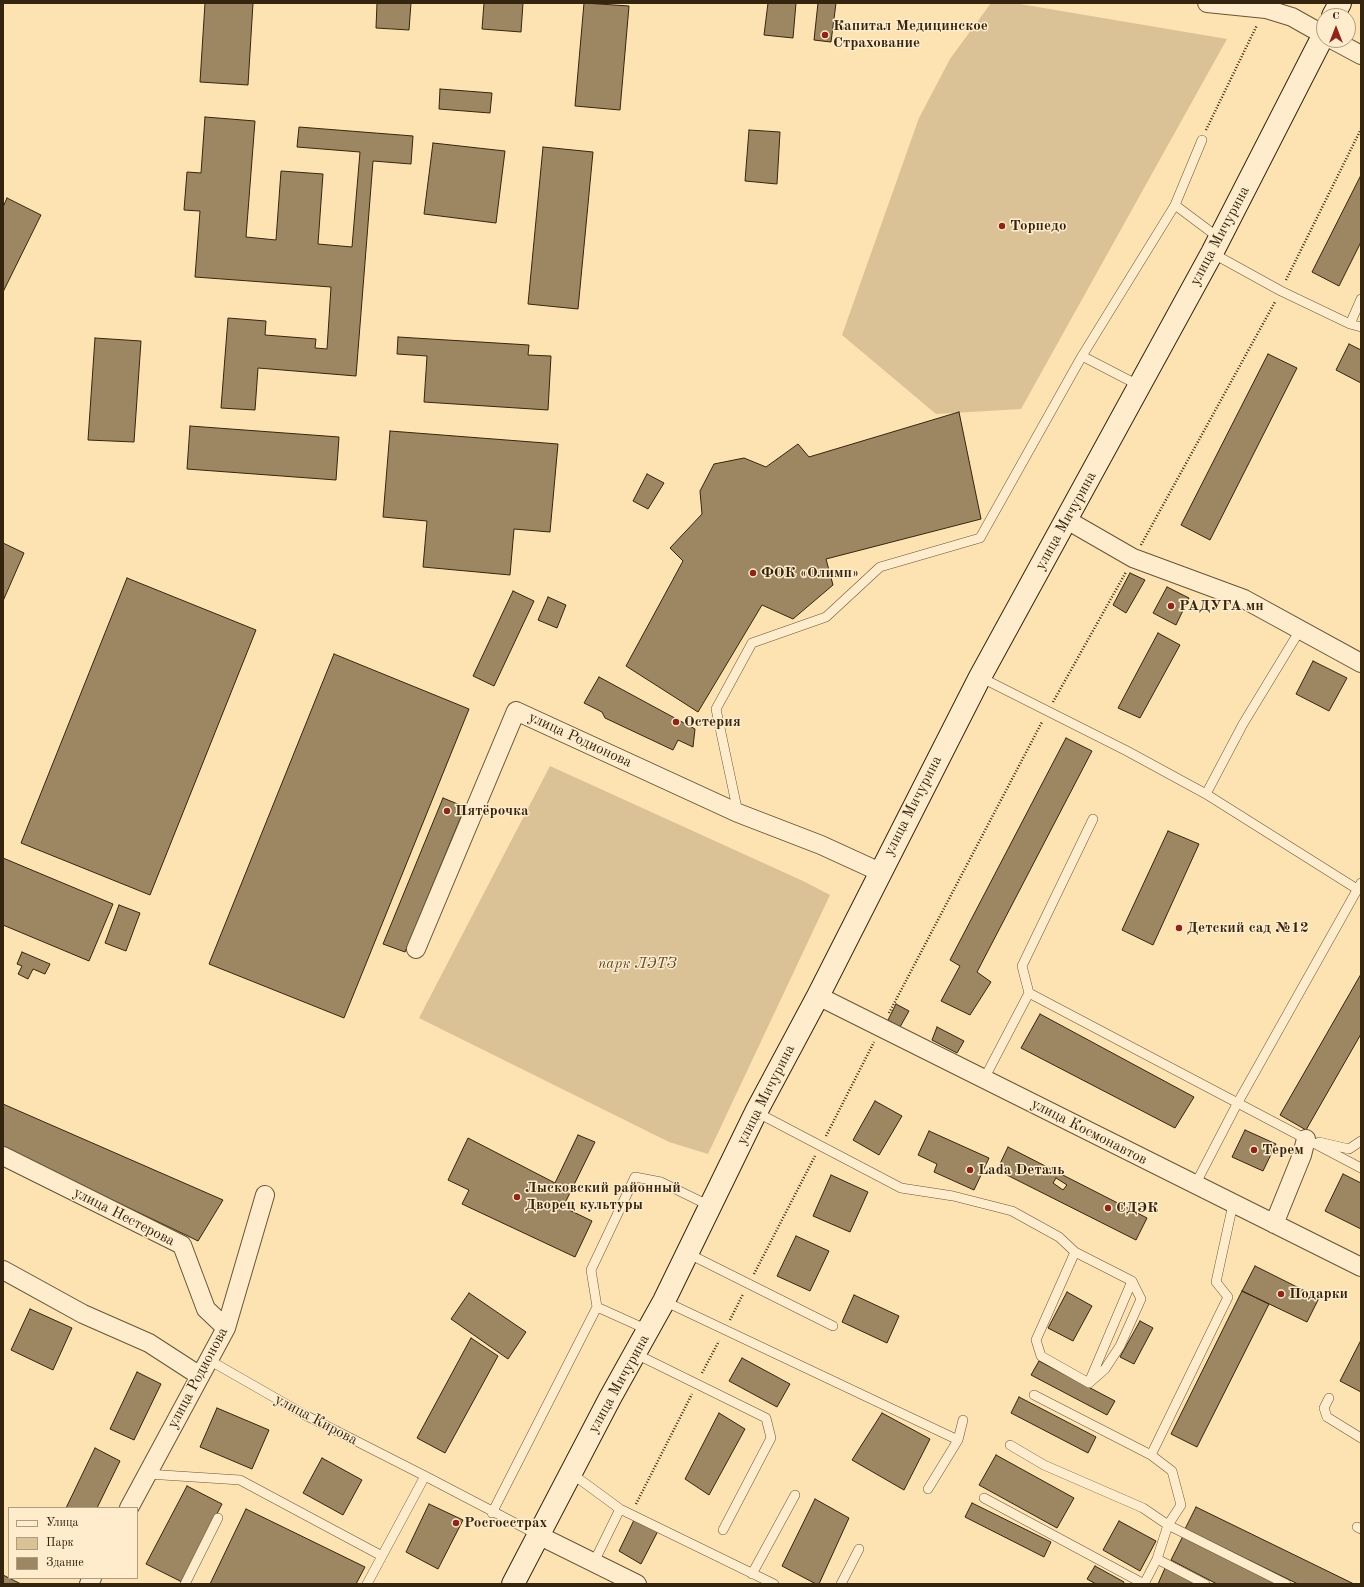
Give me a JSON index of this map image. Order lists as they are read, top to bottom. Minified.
{"streets":{"main road":["улица Мичурина"],"street":["улица Родионова","улица Космонавтов","улица Нестерова"],"lane":["улица Кирова"]},"crossings":[["улица Мичурина","улица Родионова"],["улица Мичурина","улица Космонавтов"],["улица Мичурина","улица Кирова"],["улица Родионова","улица Нестерова"],["улица Родионова","улица Кирова"]],"parks":["парк ЛЭТЗ"],"places":["Капитал Медицинское Страхование","Торпедо","ФОК «Олимп»","РАДУГА мн","Остерия","Пятёрочка","Детский сад №12","Терем","Lada Dеталь","Лысковский районный Дворец культуры","СДЭК","Подарки","Росгосстрах"],"legend":["Улица","Парк","Здание"],"north":"top"}
